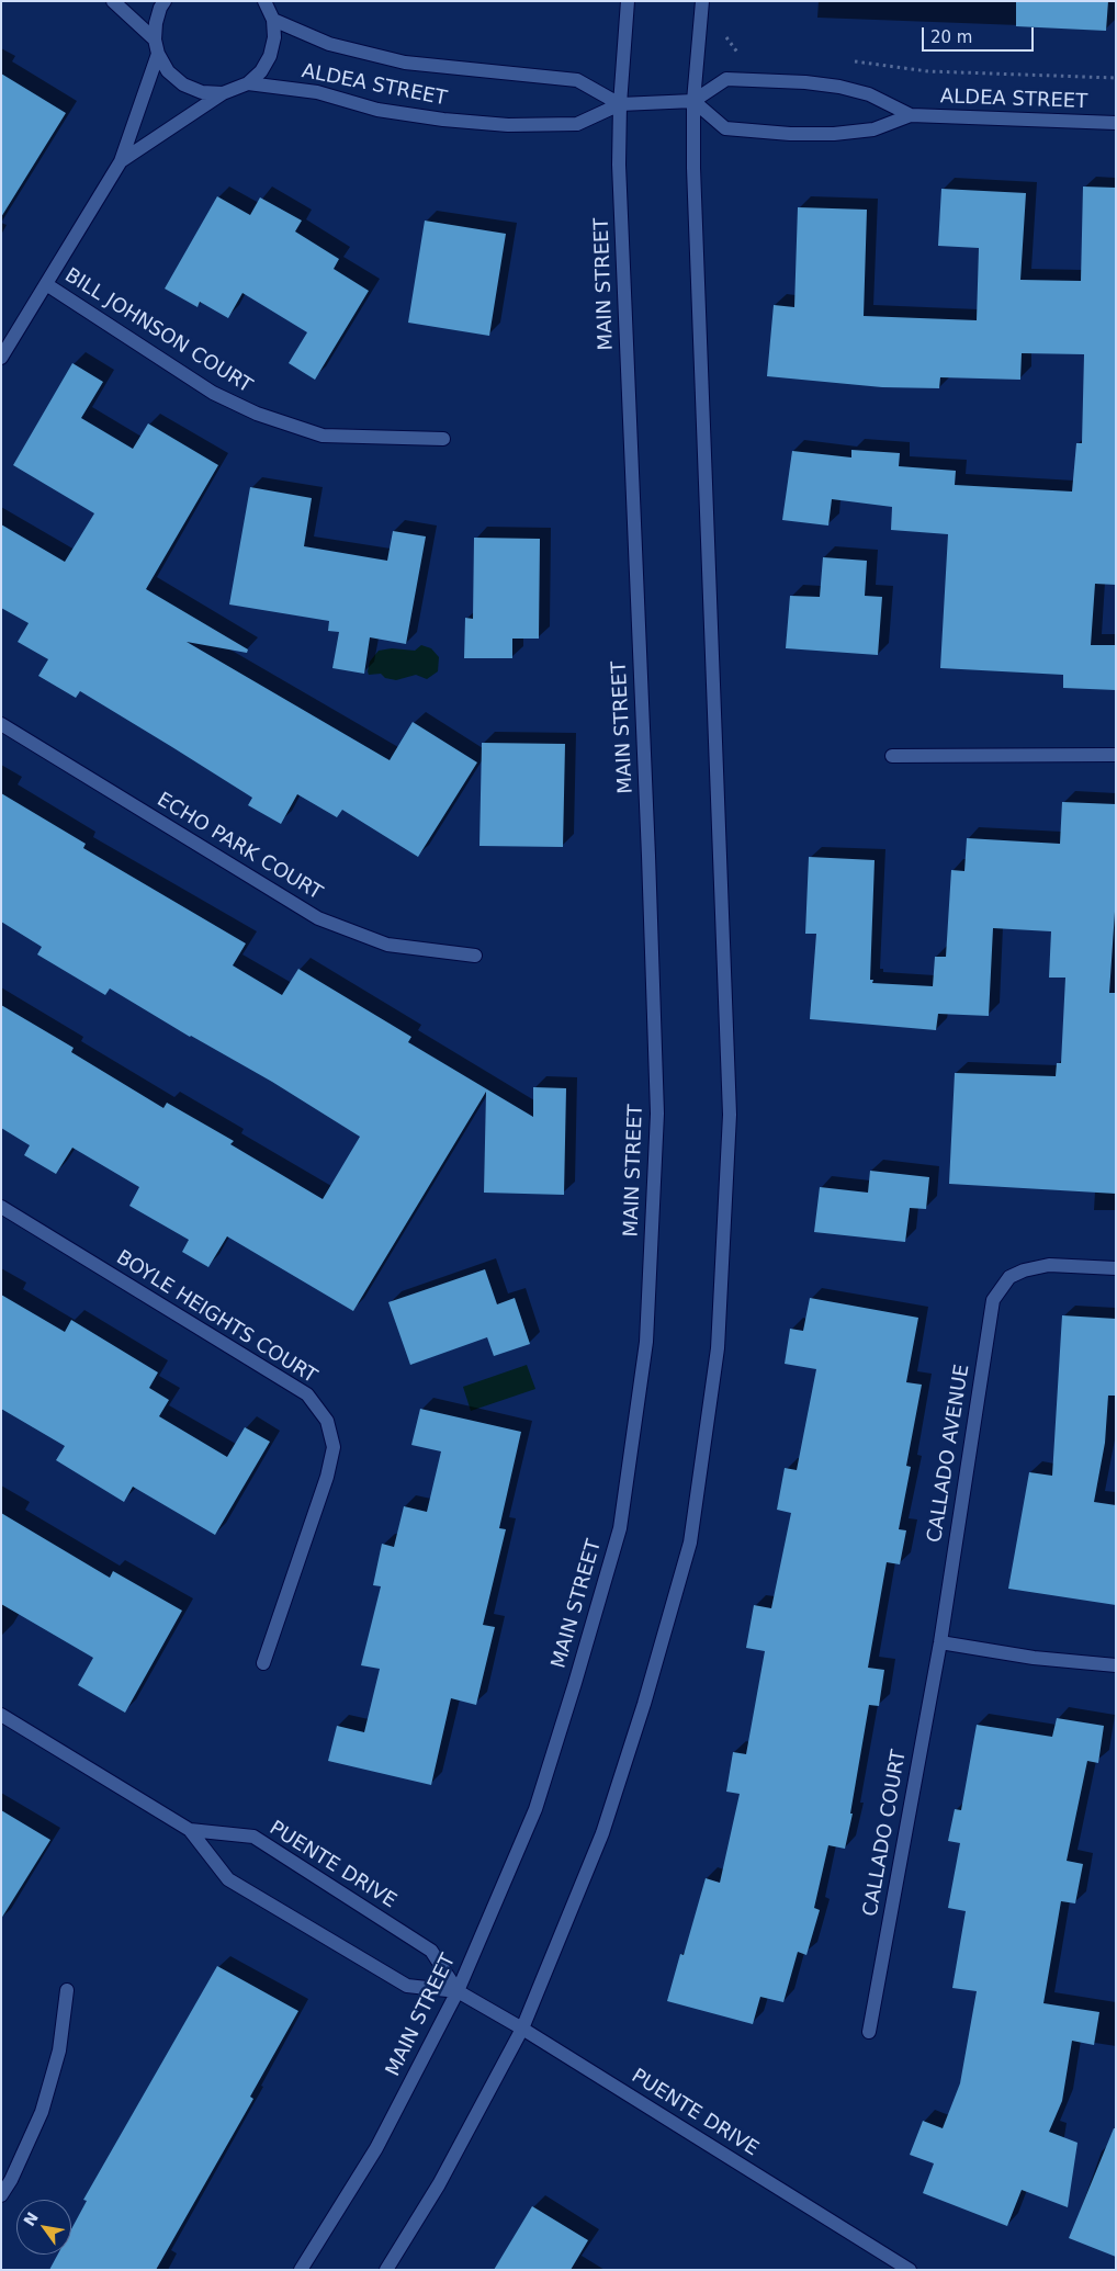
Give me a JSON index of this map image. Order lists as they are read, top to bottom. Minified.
{"streets":{"street":["ALDEA STREET","MAIN STREET","BILL JOHNSON COURT","ECHO PARK COURT","BOYLE HEIGHTS COURT","CALLADO AVENUE","CALLADO COURT","PUENTE DRIVE"]},"crossings":[["ALDEA STREET","MAIN STREET"],["MAIN STREET","PUENTE DRIVE"],["CALLADO AVENUE","CALLADO COURT"]],"scale_bar":"20 m","north":"top left"}
